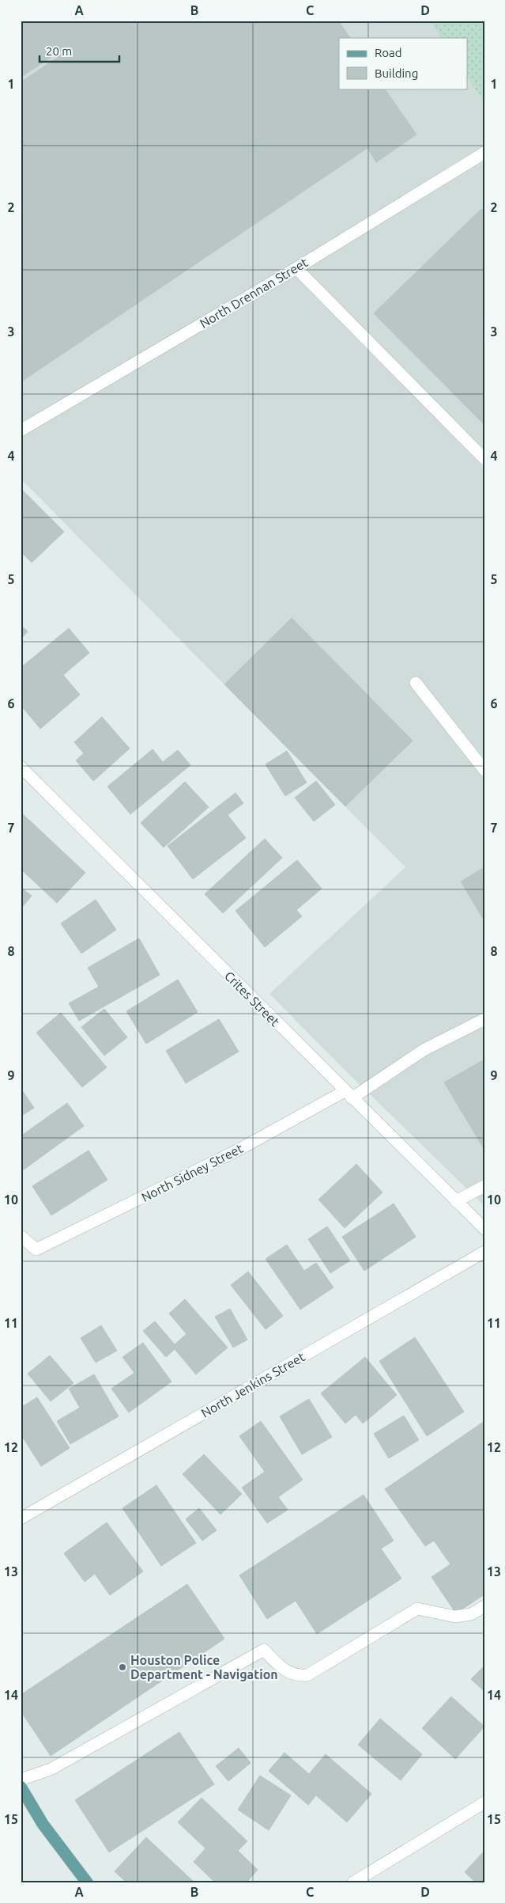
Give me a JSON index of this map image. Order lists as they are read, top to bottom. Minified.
{"streets":{"street":["North Drennan Street","Crites Street","North Sidney Street","North Jenkins Street"]},"crossings":[["Crites Street","North Sidney Street"]],"places":["Houston Police Department - Navigation"],"legend":["Road","Building"],"scale_bar":"20 m","grid":{"columns":["A","B","C","D"],"rows":["1","2","3","4","5","6","7","8","9","10","11","12","13","14","15"]}}
